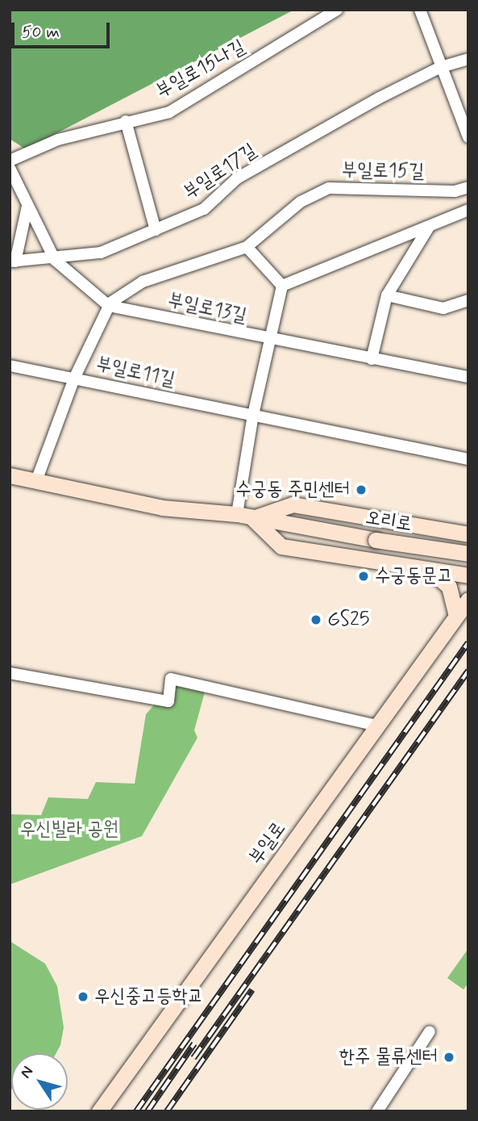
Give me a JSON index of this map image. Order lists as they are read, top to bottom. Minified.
{"streets":{"main road":["오리로","부일로"],"street":["부일로15나길","부일로15길","부일로17길","부일로13길","부일로11길"]},"crossings":[["부일로15길","부일로13길"],["부일로15길","부일로11길"],["부일로17길","부일로13길"]],"parks":["우신빌라 공원"],"places":["수궁동 주민센터","수궁동문고","GS25","우신중고등학교","한주 물류센터"],"scale_bar":"50 m","north":"top left"}
